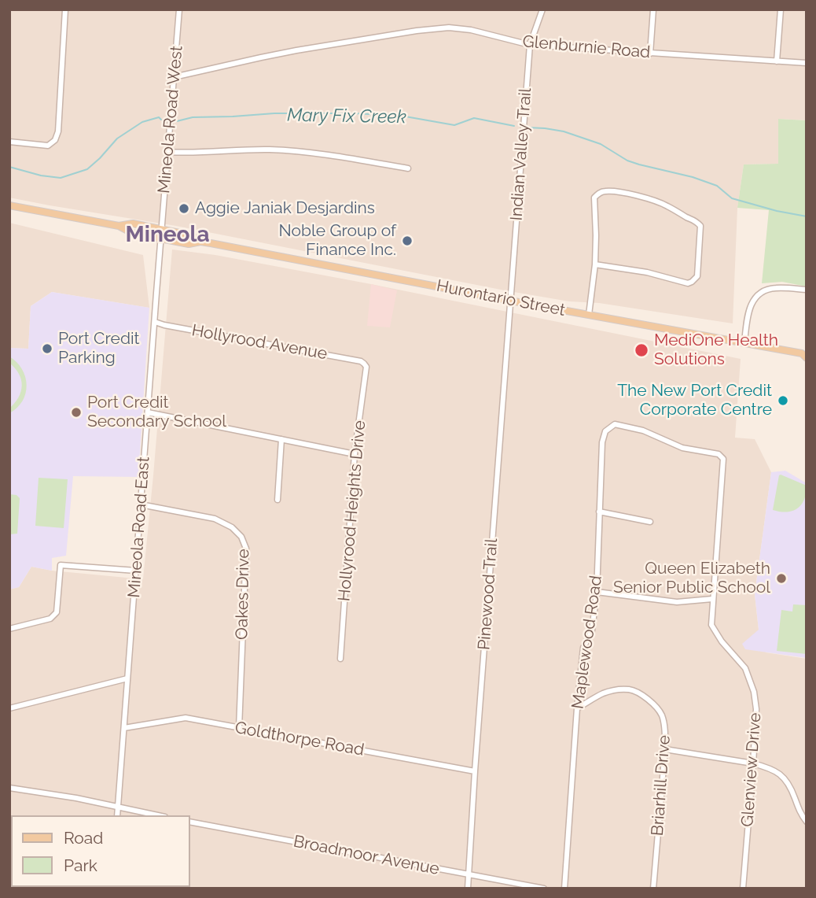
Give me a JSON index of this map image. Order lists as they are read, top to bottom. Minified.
{"streets":{"main road":["Hurontario Street"],"street":["Glenburnie Road","Mineola Road West","Indian Valley Trail","Hollyrood Avenue","Hollyrood Heights Drive","Mineola Road East","Oakes Drive","Pinewood Trail","Maplewood Road","Goldthorpe Road","Glenview Drive","Briarhill Drive","Broadmoor Avenue"]},"crossings":[["Glenburnie Road","Mineola Road West"],["Glenburnie Road","Indian Valley Trail"],["Mineola Road West","Hurontario Street"],["Mineola Road West","Mineola Road East"],["Indian Valley Trail","Hurontario Street"],["Indian Valley Trail","Pinewood Trail"],["Hurontario Street","Mineola Road East"],["Hurontario Street","Pinewood Trail"],["Hollyrood Avenue","Hollyrood Heights Drive"],["Hollyrood Avenue","Mineola Road East"],["Mineola Road East","Oakes Drive"],["Mineola Road East","Goldthorpe Road"],["Oakes Drive","Goldthorpe Road"],["Pinewood Trail","Goldthorpe Road"],["Pinewood Trail","Broadmoor Avenue"],["Maplewood Road","Glenview Drive"],["Maplewood Road","Briarhill Drive"]],"districts":["Mineola"],"water":["Mary Fix Creek"],"places":["Aggie Janiak Desjardins","Noble Group of Finance Inc.","Port Credit Parking","MediOne Health Solutions","The New Port Credit Corporate Centre","Port Credit Secondary School","Queen Elizabeth Senior Public School"],"legend":["Road","Park"]}
